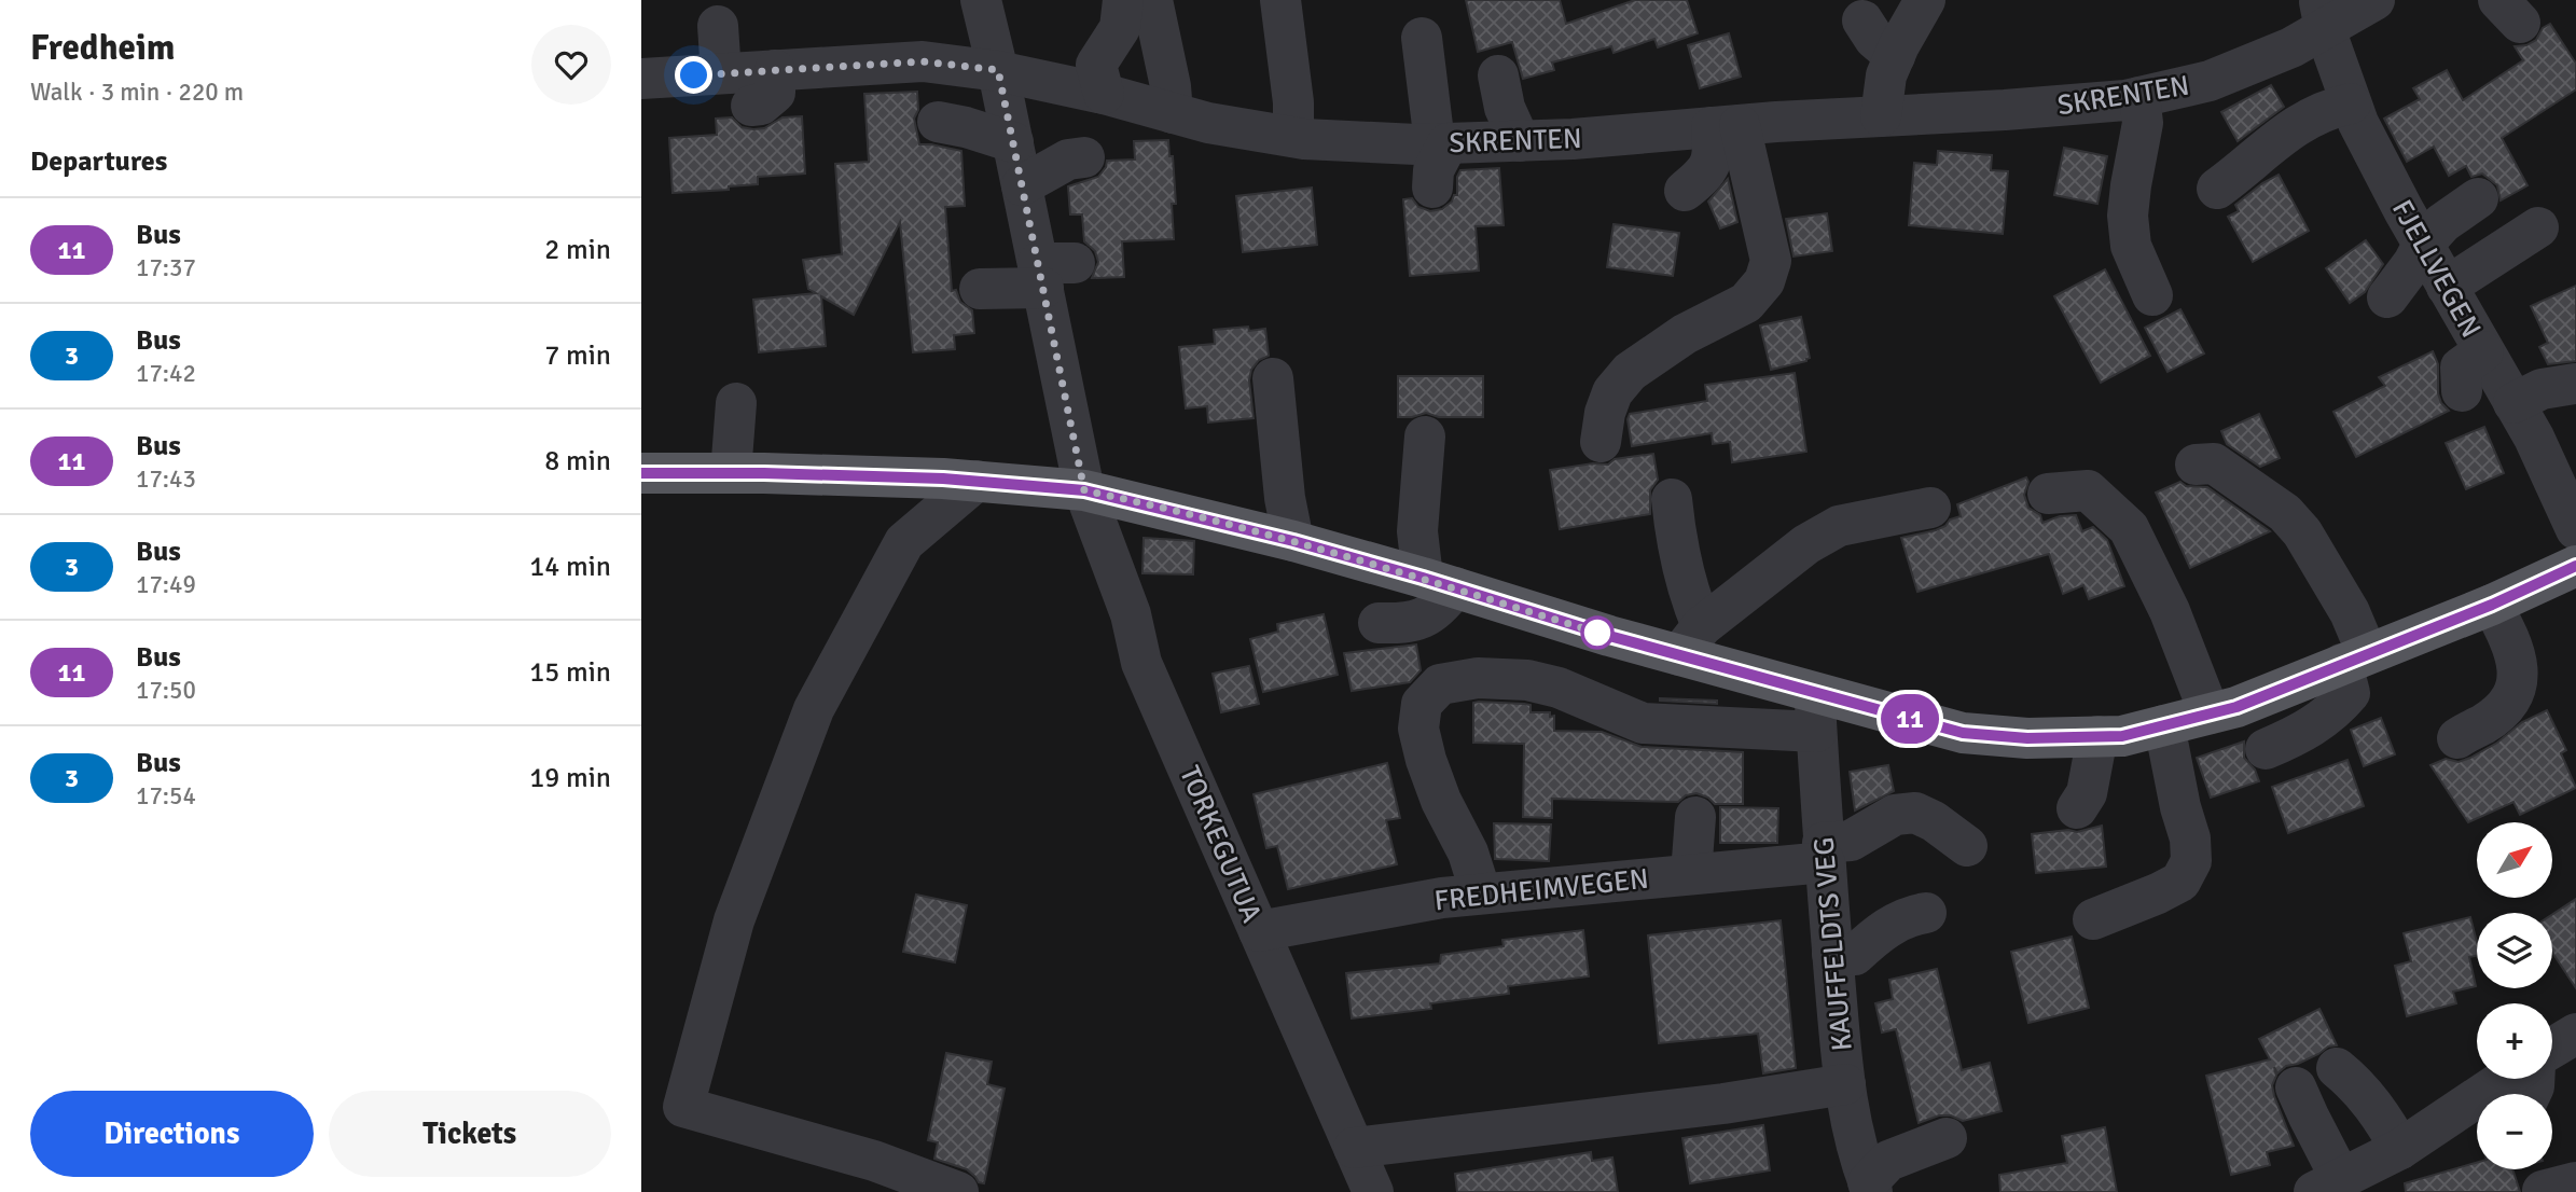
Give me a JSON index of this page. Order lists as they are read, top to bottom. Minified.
{"streets":{"street":["SKRENTEN","FJELLVEGEN","TORKEGUTUA","FREDHEIMVEGEN","KAUFFELDTS VEG"]},"crossings":[["SKRENTEN","FJELLVEGEN"],["SKRENTEN","TORKEGUTUA"],["TORKEGUTUA","FREDHEIMVEGEN"],["FREDHEIMVEGEN","KAUFFELDTS VEG"]],"lines":["bus line 11"],"north":"top right","page":{"heading":[["Fredheim","Walk · 3 min · 220 m"],"Departures"],"on_map":"11","list":[{"mark":"11","name":"Bus","note":"17:37","value":"2 min"},{"mark":"3","name":"Bus","note":"17:42","value":"7 min"},{"mark":"11","name":"Bus","note":"17:43","value":"8 min"},{"mark":"3","name":"Bus","note":"17:49","value":"14 min"},{"mark":"11","name":"Bus","note":"17:50","value":"15 min"},{"mark":"3","name":"Bus","note":"17:54","value":"19 min"}],"map_buttons":["+","−"],"buttons":["Directions","Tickets"]}}
